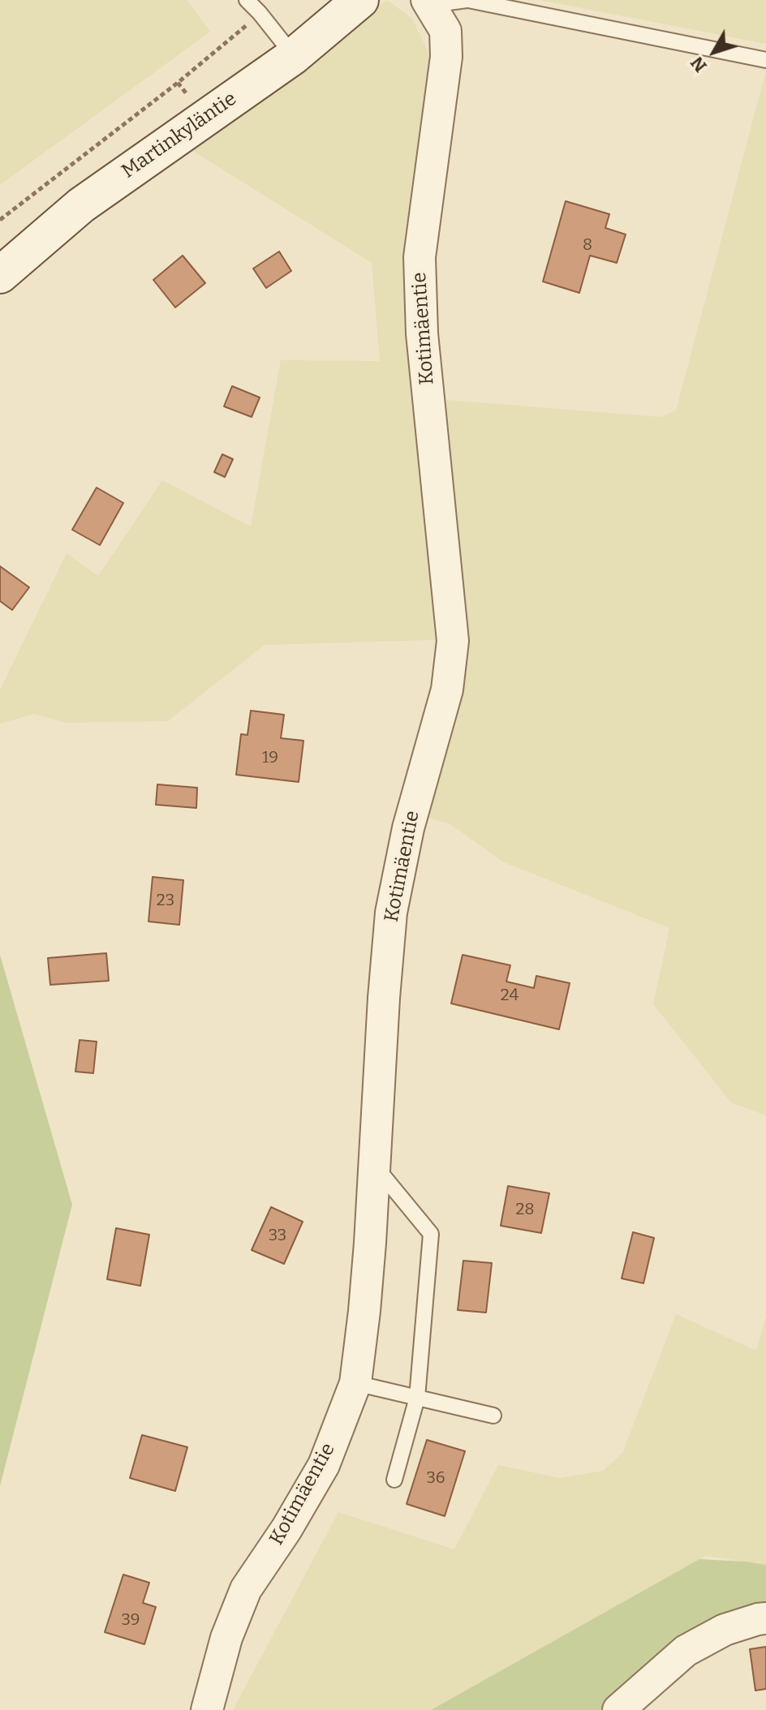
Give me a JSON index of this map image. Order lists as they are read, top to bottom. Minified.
{"streets":{"street":["Martinkyläntie","Kotimäentie"]},"house_numbers":["8","19","23","24","28","33","36","39"],"north":"bottom left"}
